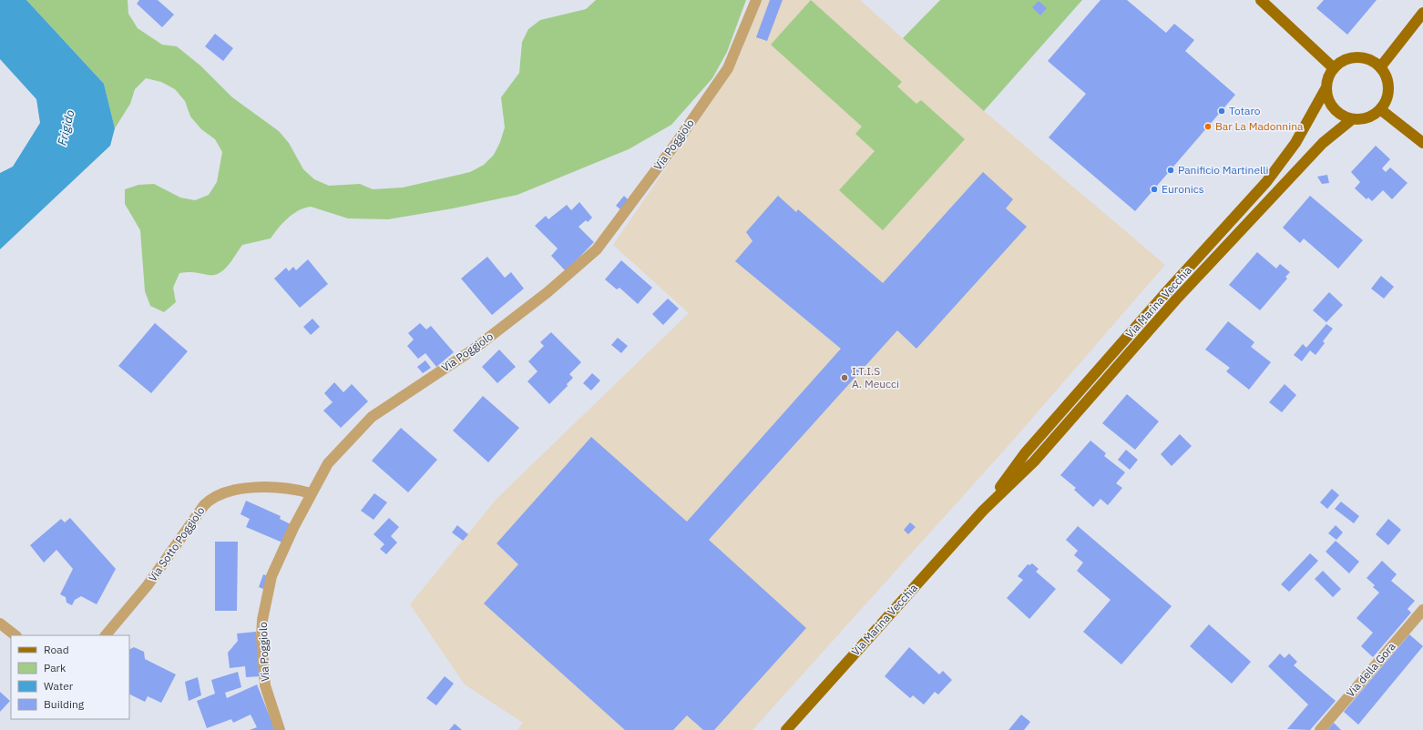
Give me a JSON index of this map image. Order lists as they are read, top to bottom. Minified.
{"streets":{"main road":["Via Marina Vecchia"],"street":["Via Poggiolo","Via Sotto Poggiolo","Via della Gora"]},"crossings":[["Via Poggiolo","Via Sotto Poggiolo"]],"water":["Frigido"],"places":["Totaro","Bar La Madonnina","Panificio Martinelli","Euronics","I.T.I.S A. Meucci"],"legend":["Road","Park","Water","Building"]}
